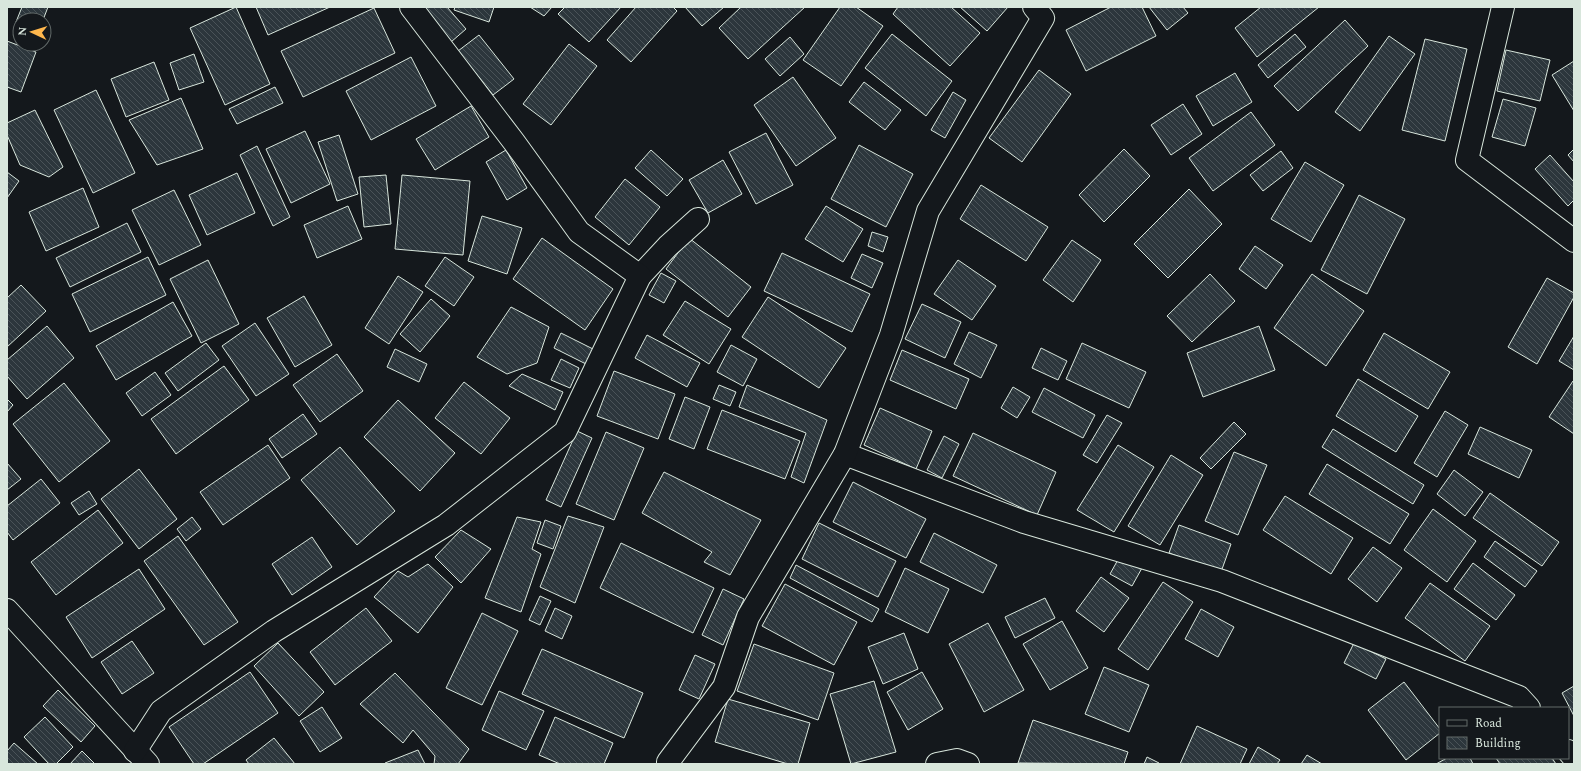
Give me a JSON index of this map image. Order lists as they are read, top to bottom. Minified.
{"legend":["Road","Building"],"north":"left"}
